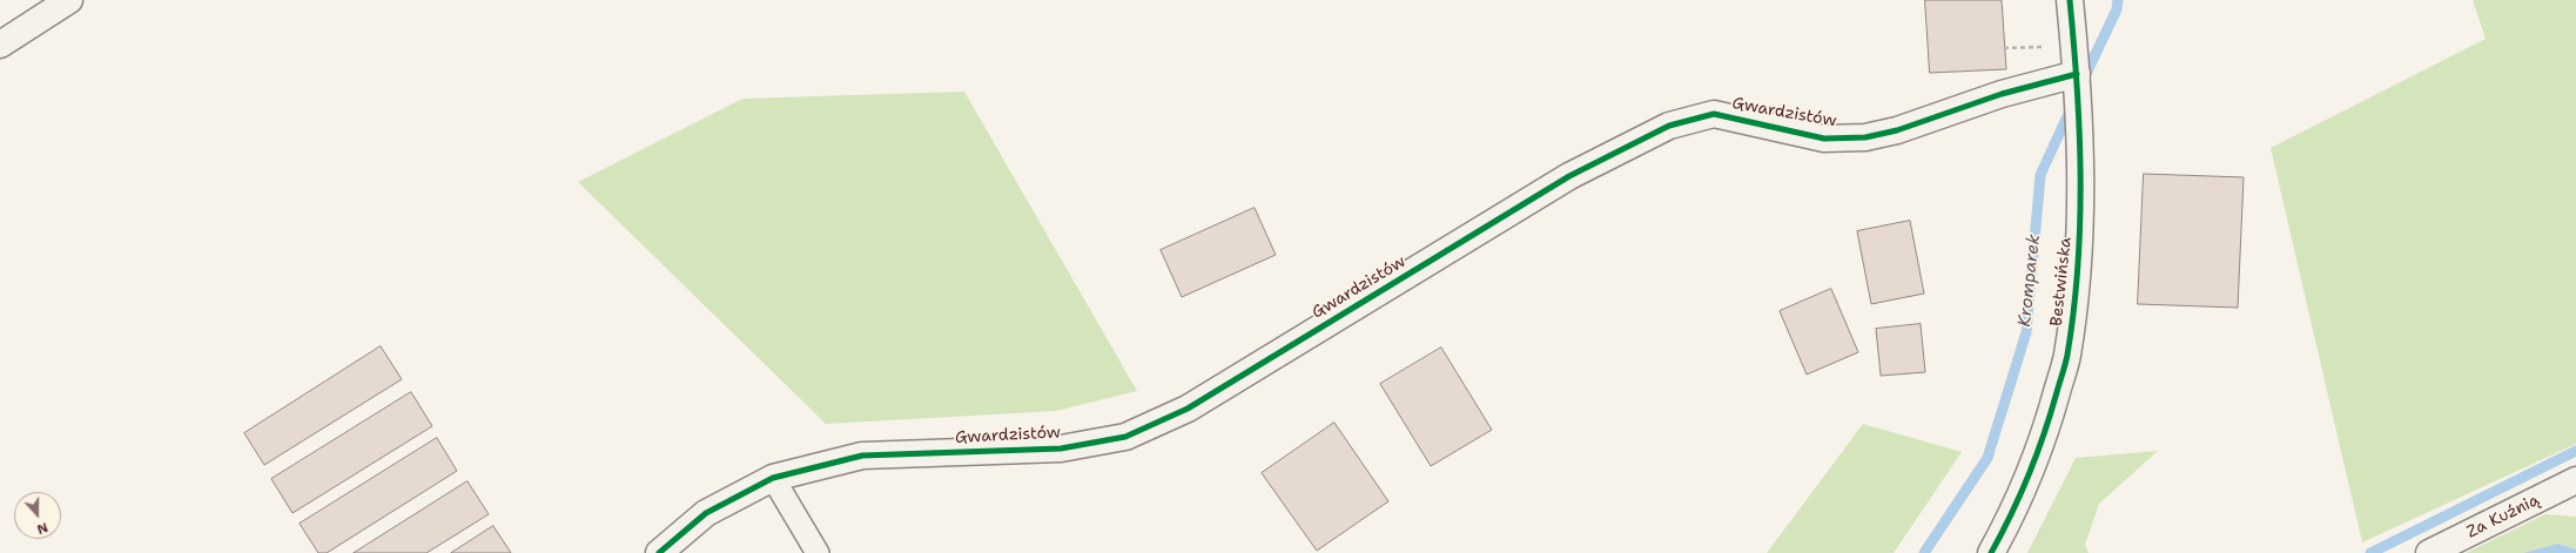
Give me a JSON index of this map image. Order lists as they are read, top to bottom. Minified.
{"streets":{"street":["Gwardzistów","Bestwińska","Za Kuźnią"]},"crossings":[["Gwardzistów","Bestwińska"]],"water":["Kromparek"],"north":"bottom"}
